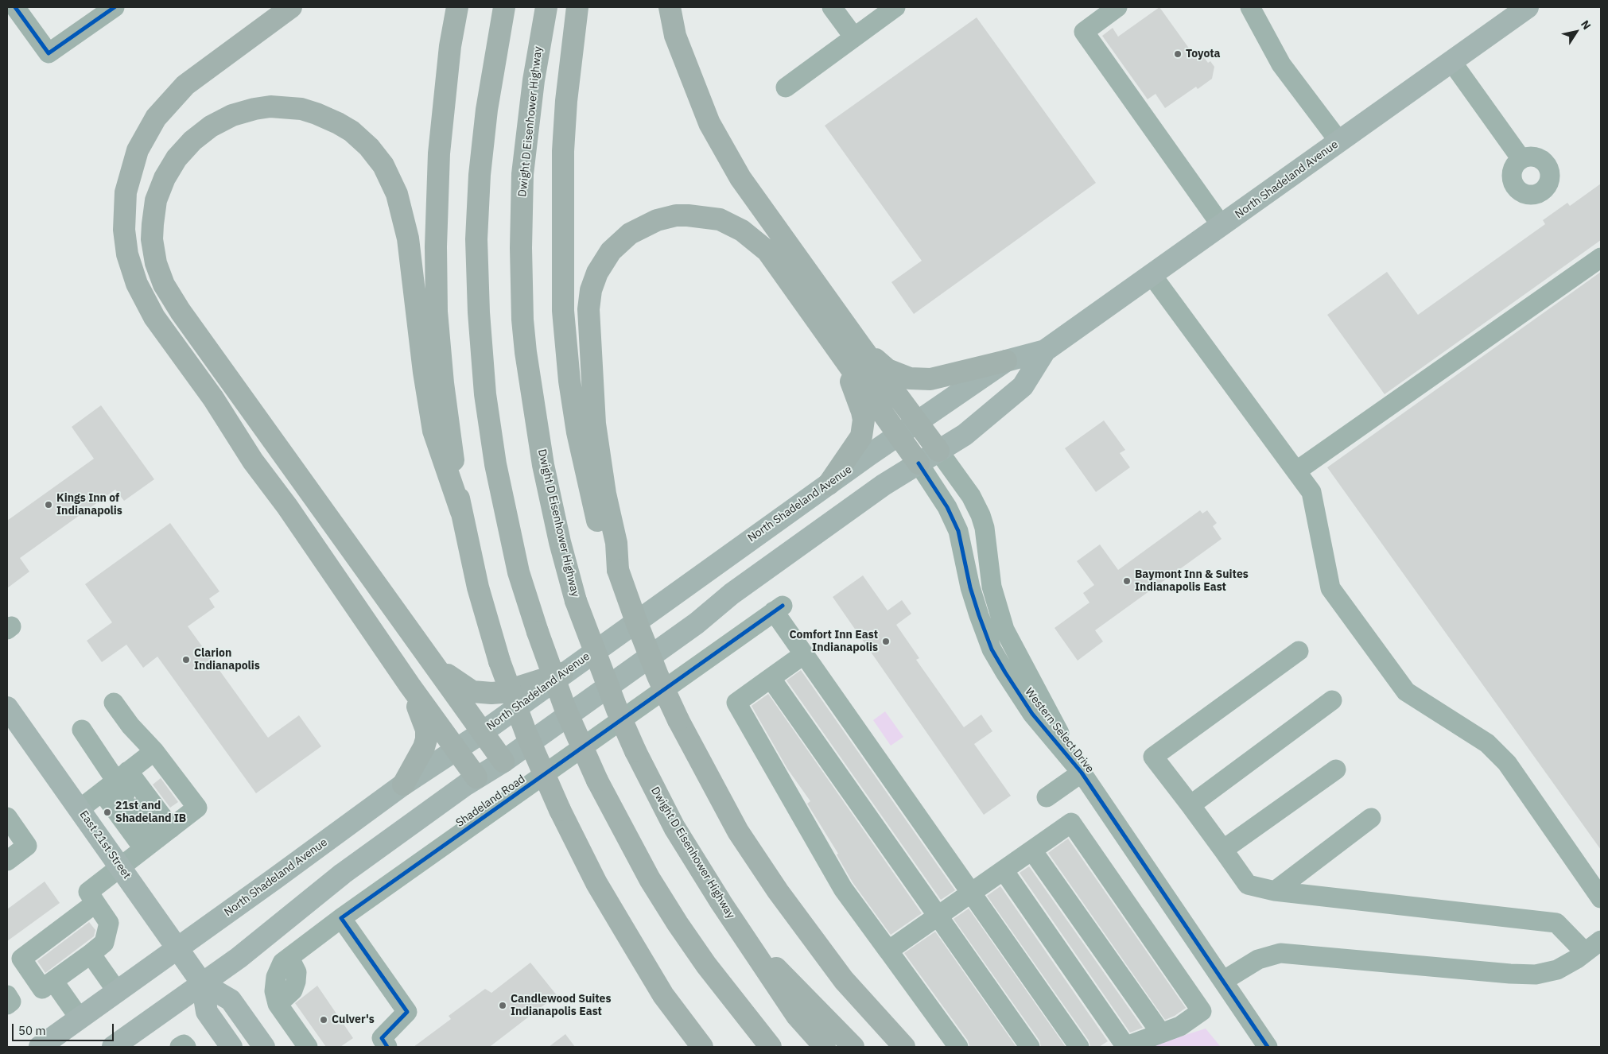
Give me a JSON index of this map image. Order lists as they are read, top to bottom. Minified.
{"streets":{"highway":["Dwight D Eisenhower Highway"],"main road":["North Shadeland Avenue","East 21st Street"],"street":["Western Select Drive","Shadeland Road"]},"crossings":[["North Shadeland Avenue","Western Select Drive"],["North Shadeland Avenue","East 21st Street"]],"places":["Toyota","Kings Inn of Indianapolis","Baymont Inn & Suites Indianapolis East","Comfort Inn East Indianapolis","Clarion Indianapolis","21st and Shadeland IB","Candlewood Suites Indianapolis East","Culver's"],"scale_bar":"50 m","north":"top right"}
